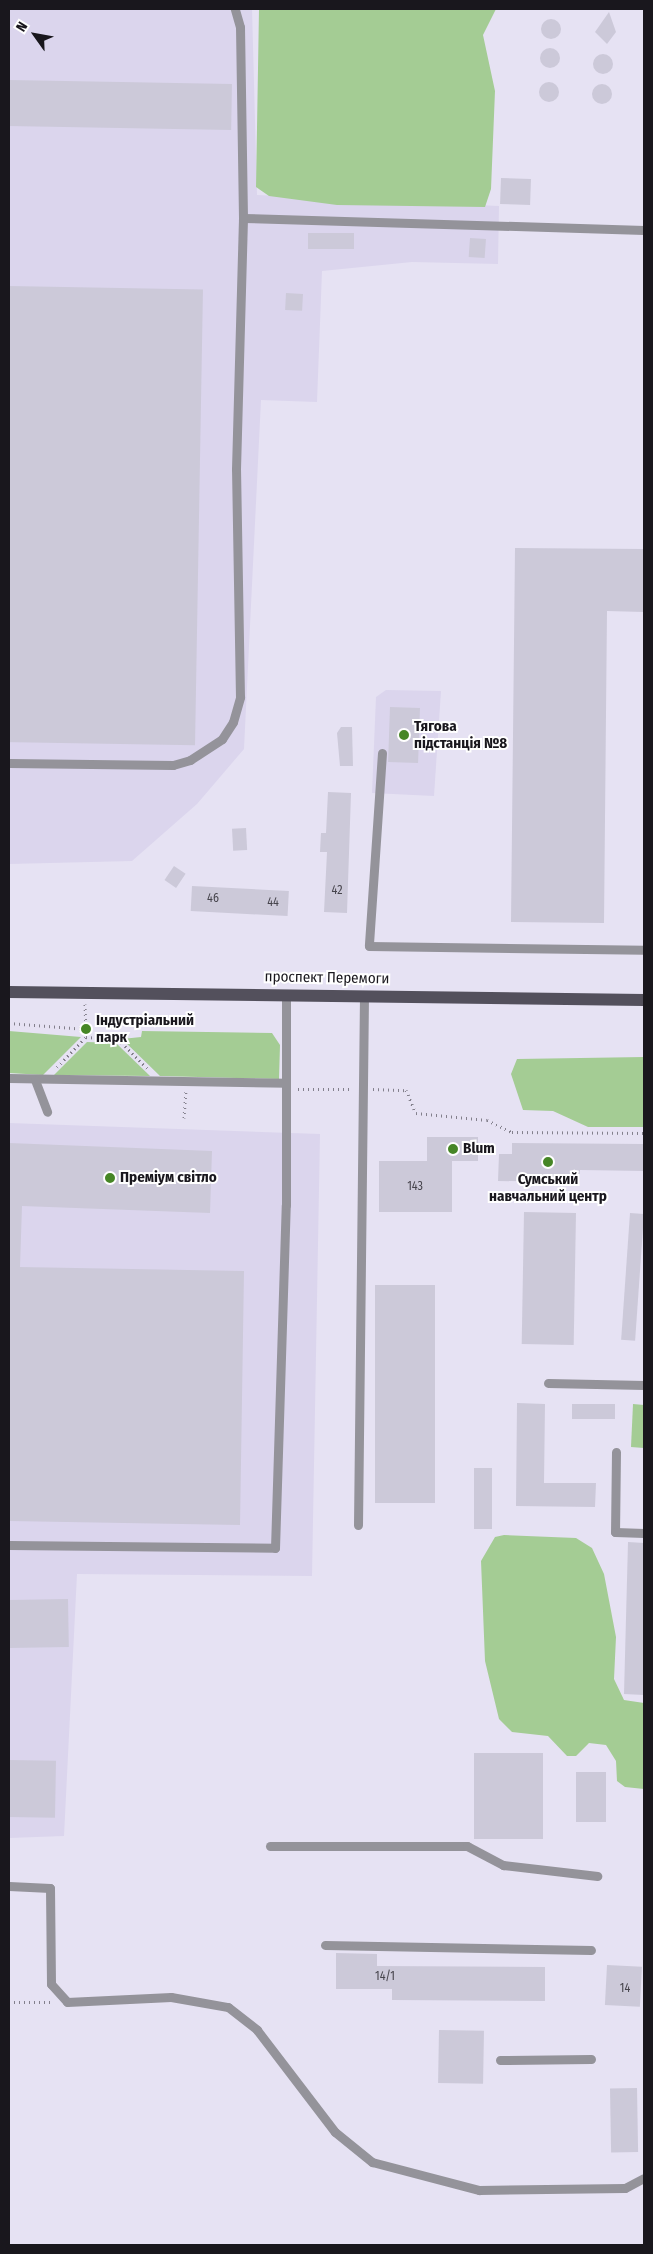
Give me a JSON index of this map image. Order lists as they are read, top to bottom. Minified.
{"streets":{"main road":["проспект Перемоги"]},"places":["Тягова підстанція №8","Індустріальний парк","Blum","Сумський навчальний центр","Преміум світло"],"house_numbers":["42","46","44","143","14/1","14"],"north":"top left"}
